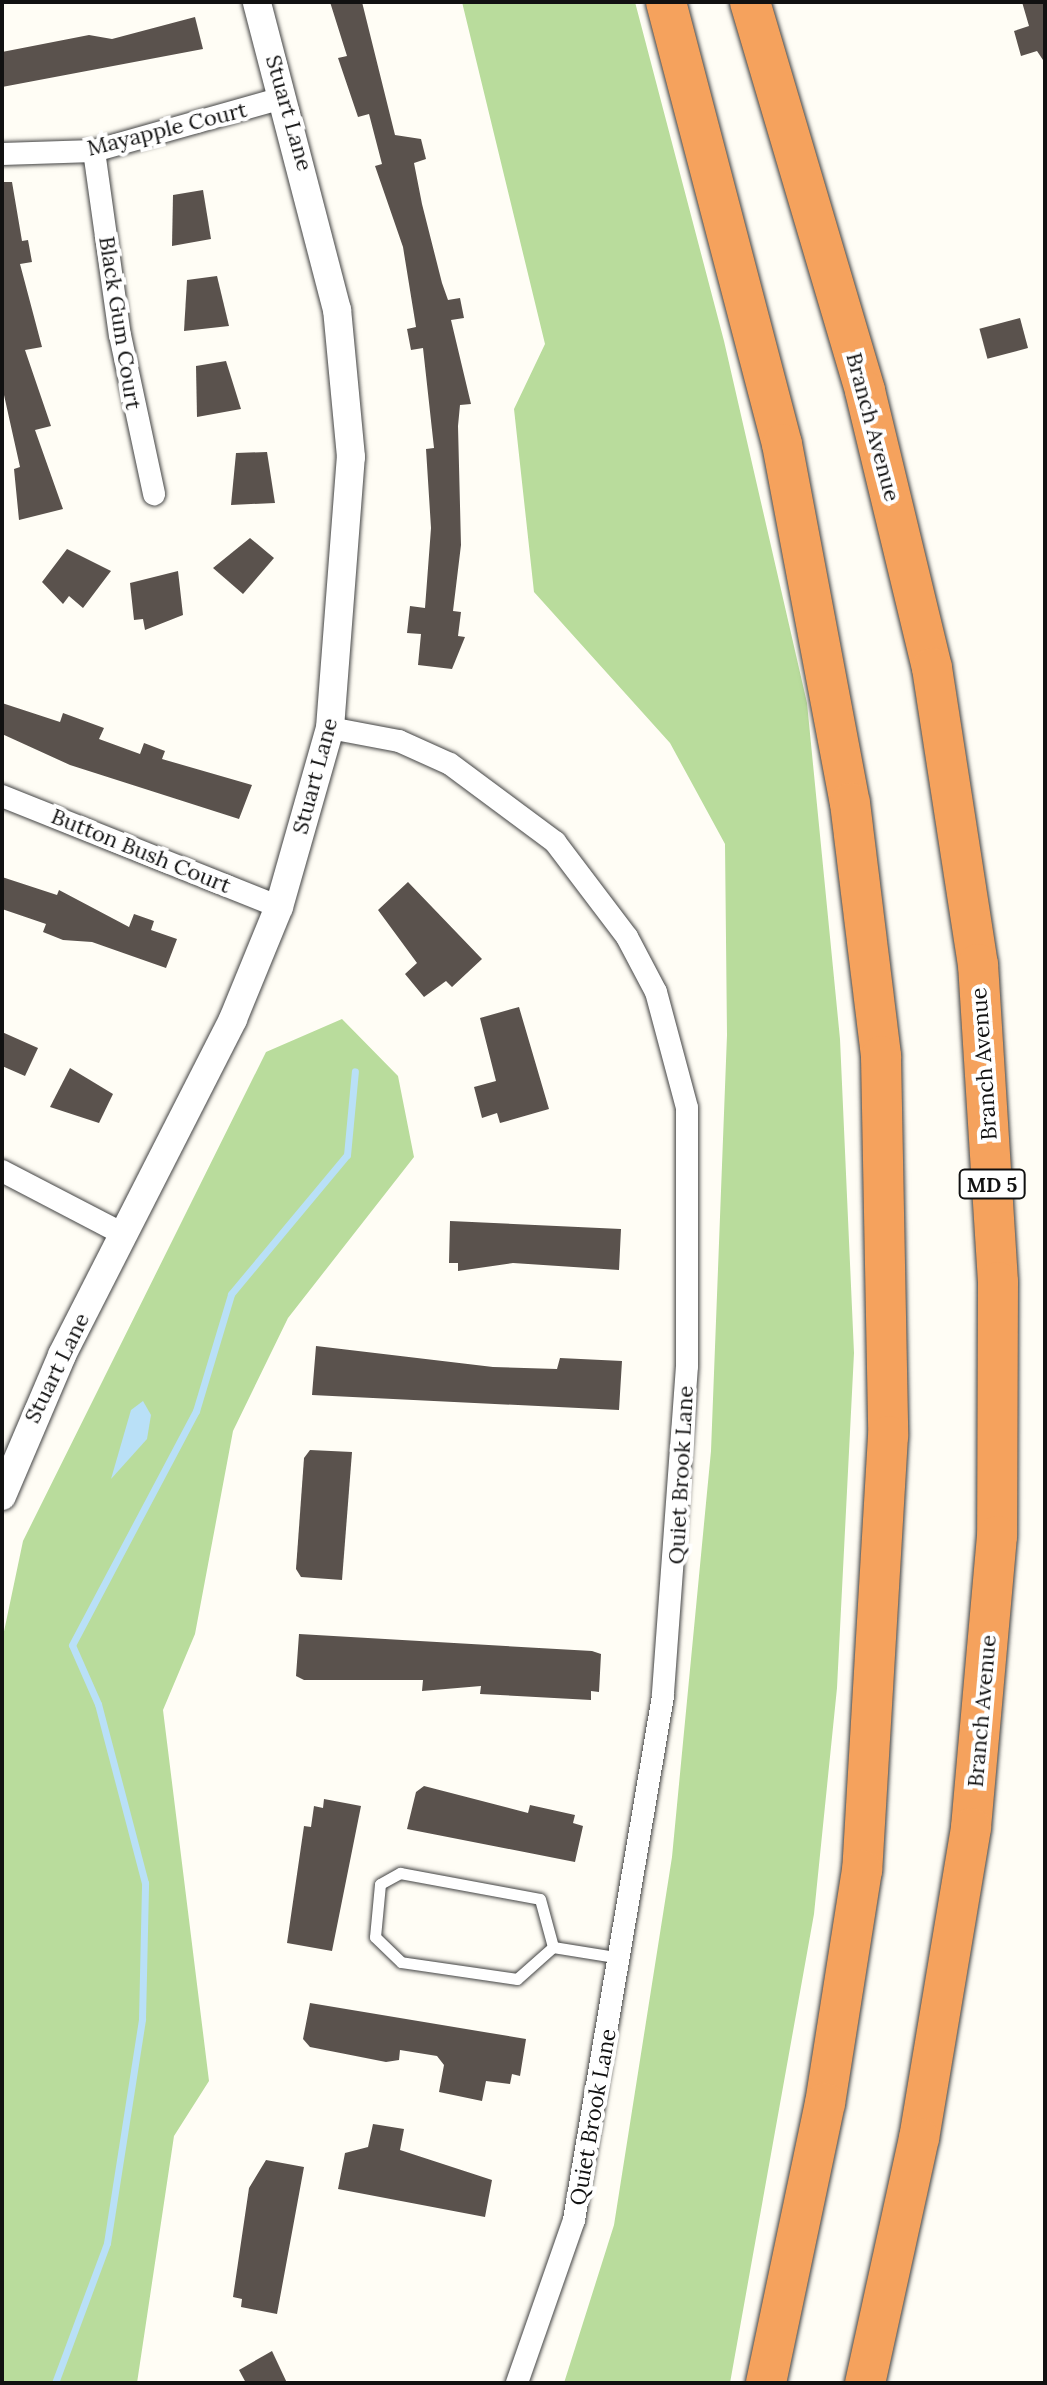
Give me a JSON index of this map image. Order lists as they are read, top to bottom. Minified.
{"streets":{"highway":["Branch Avenue","MD 5"],"street":["Stuart Lane","Mayapple Court","Black Gum Court","Button Bush Court","Quiet Brook Lane"]},"crossings":[["Stuart Lane","Mayapple Court"],["Stuart Lane","Button Bush Court"],["Stuart Lane","Quiet Brook Lane"],["Mayapple Court","Black Gum Court"]]}
